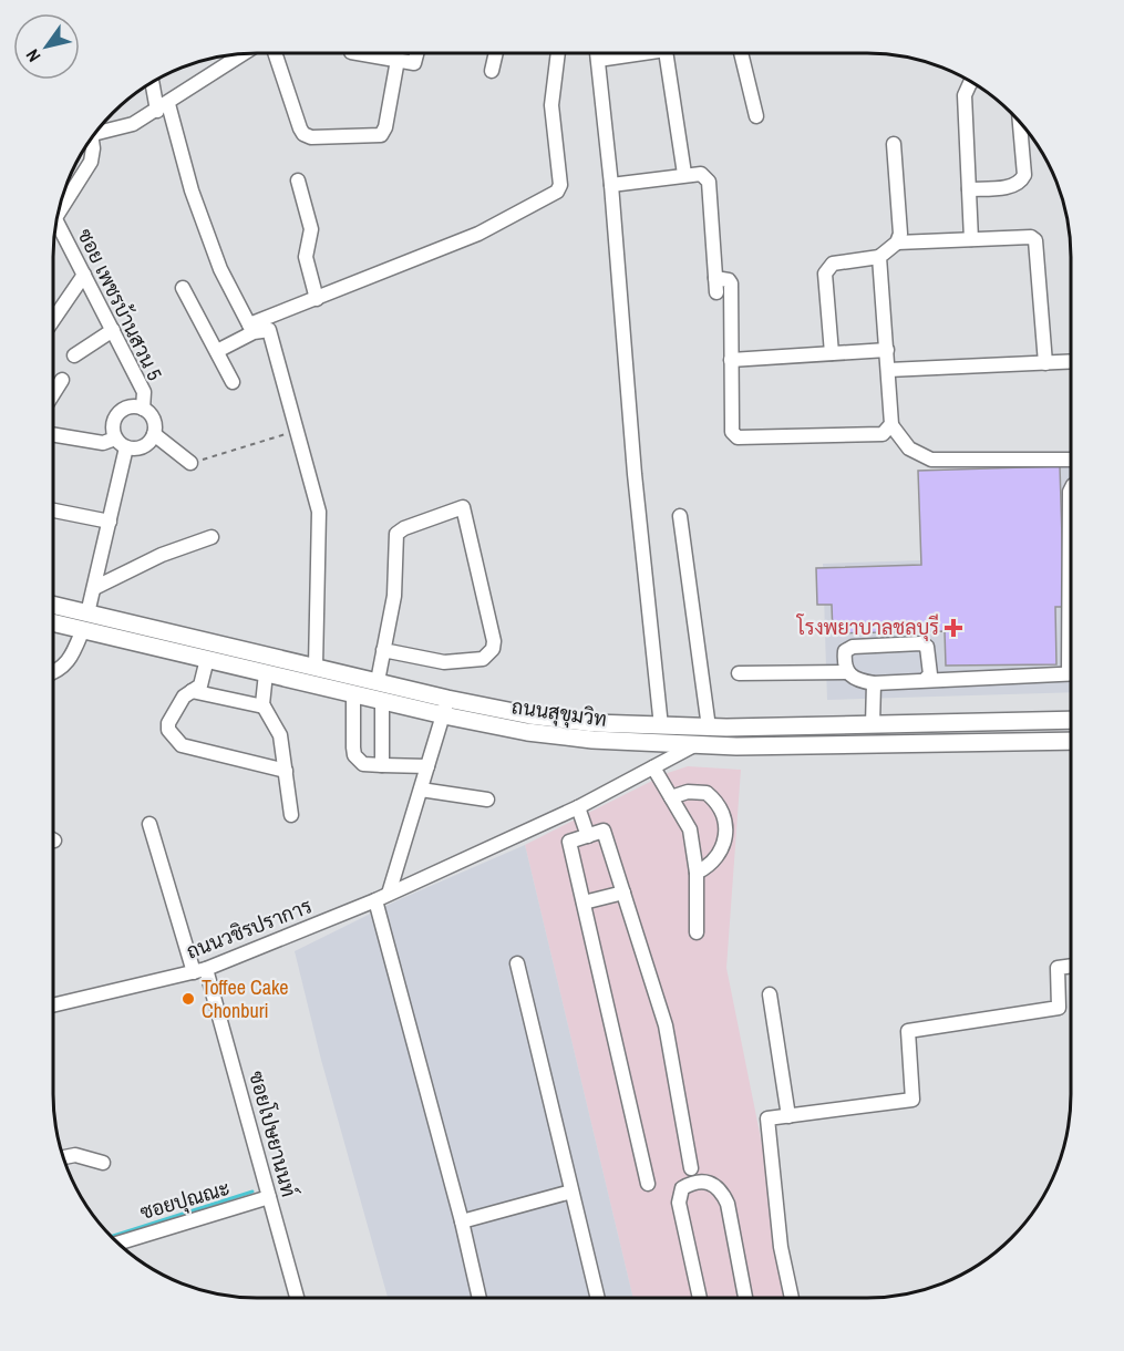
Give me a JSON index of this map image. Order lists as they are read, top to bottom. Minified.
{"streets":{"main road":["ถนนสุขุมวิท"],"street":["ซอย เพชรบ้านสวน 5","ถนนวชิรปราการ","ซอยโปษยานนท์","ซอยปุณณะ"]},"crossings":[["ถนนสุขุมวิท","ถนนวชิรปราการ"],["ถนนวชิรปราการ","ซอยโปษยานนท์"],["ซอยโปษยานนท์","ซอยปุณณะ"]],"places":{"health":["โรงพยาบาลชลบุรี"],"other":["Toffee Cake Chonburi"]},"north":"bottom left"}
